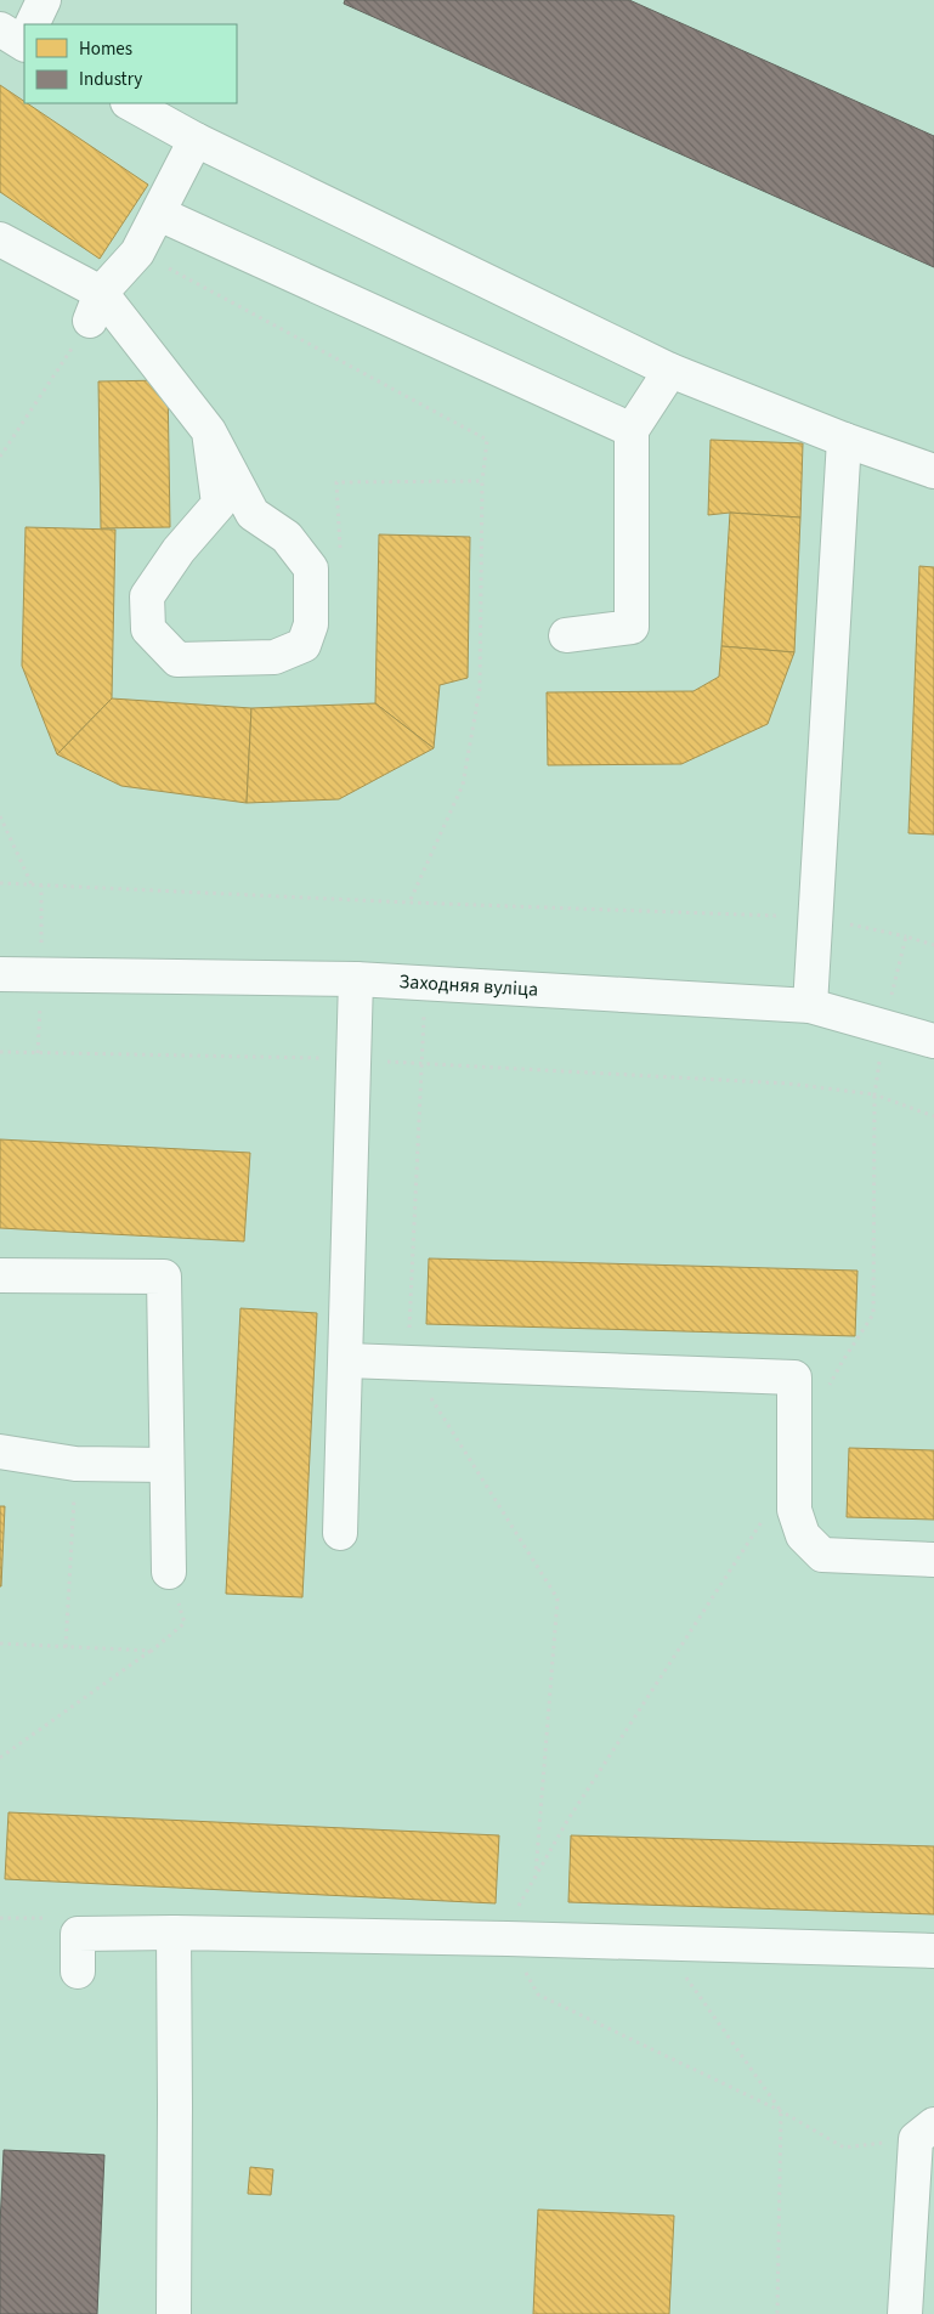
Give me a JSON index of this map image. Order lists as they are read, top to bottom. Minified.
{"streets":{"street":["Заходняя вуліца"]},"legend":["Homes","Industry"]}
